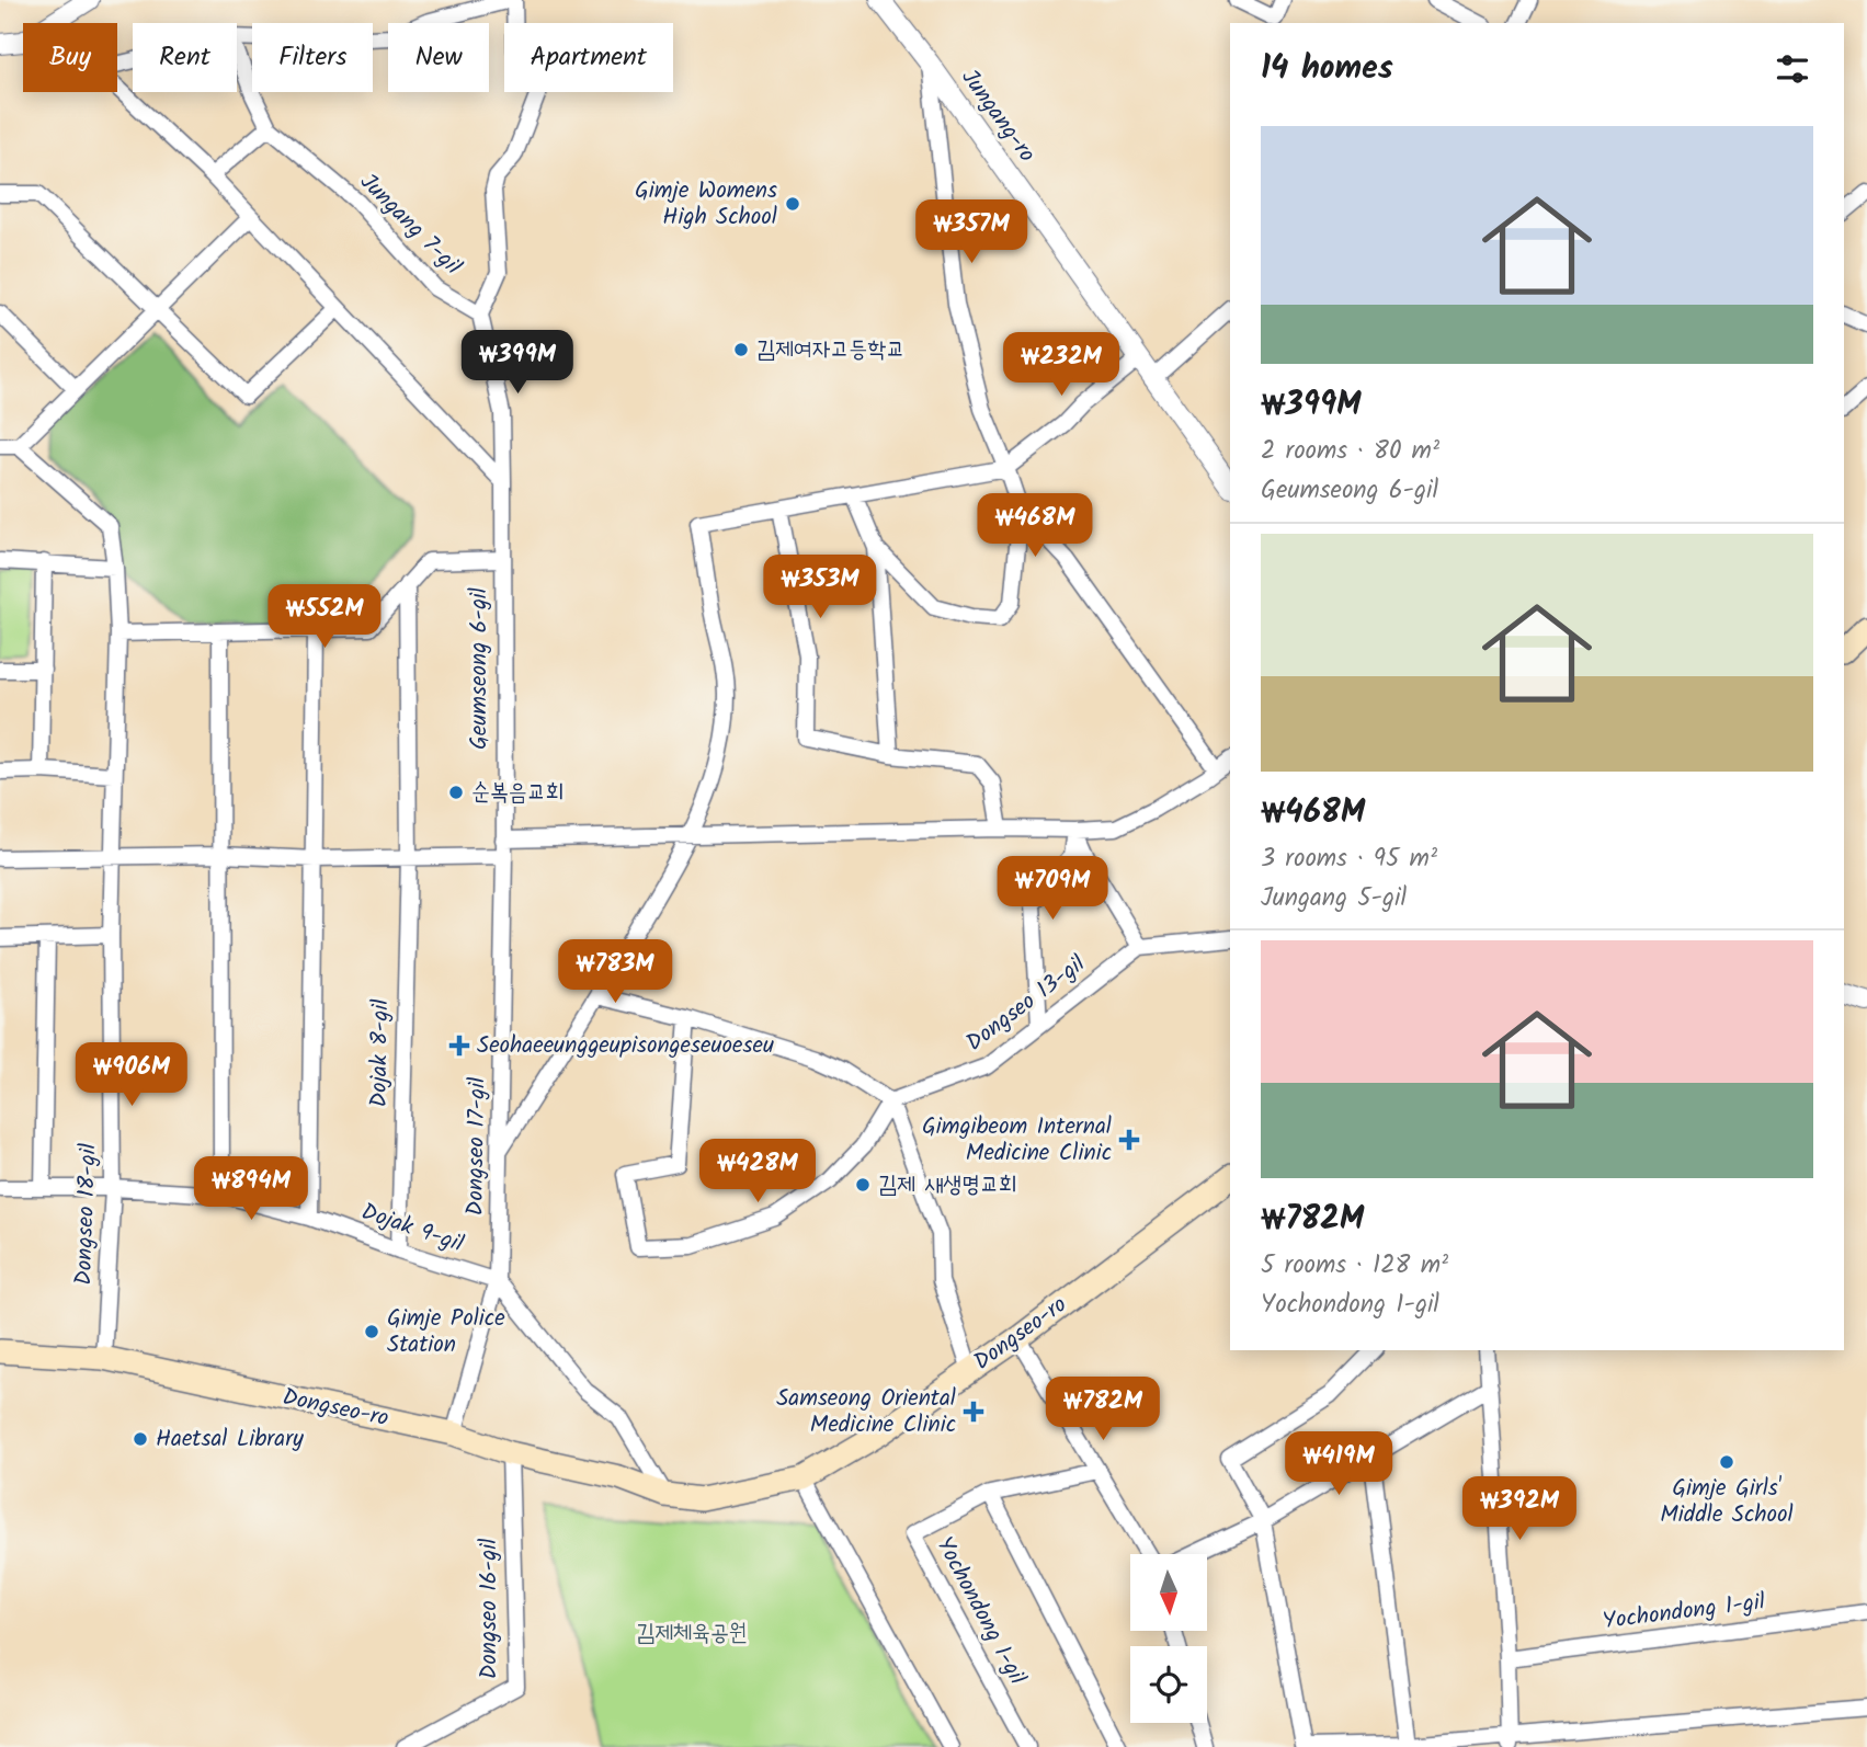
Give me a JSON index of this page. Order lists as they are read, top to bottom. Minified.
{"streets":{"main road":["Dongseo-ro"],"street":["Jungang-ro","Jungang 7-gil","Geumseong 6-gil","Dongseo 13-gil","Dojak 8-gil","Dongseo 17-gil","Dongseo 18-gil","Dojak 9-gil","Dongseo 16-gil","Yochondong 1-gil"]},"crossings":[["Jungang 7-gil","Geumseong 6-gil"],["Geumseong 6-gil","Dongseo 17-gil"],["Dojak 8-gil","Dojak 9-gil"],["Dongseo 17-gil","Dojak 9-gil"],["Dongseo 17-gil","Dongseo-ro"],["Dongseo 18-gil","Dojak 9-gil"],["Dongseo 18-gil","Dongseo-ro"],["Dongseo-ro","Dongseo 16-gil"]],"parks":["김제체육공원"],"places":{"other":["Gimje Womens High School","김제여자고등학교","순복음교회","김제 새생명교회","Gimje Police Station","Haetsal Library","Gimje Girls' Middle School"],"health":["Seohaeeunggeupisongeseuoeseu","Gimgibeom Internal Medicine Clinic","Samseong Oriental Medicine Clinic"]},"north":"bottom","page":{"chip":["Buy","Rent","Filters","New","Apartment"],"heading":"14 homes","list":[{"name":"₩399M","note":"2 rooms · 80 m² · Geumseong 6-gil"},{"name":"₩468M","note":"3 rooms · 95 m² · Jungang 5-gil"},{"name":"₩782M","note":"5 rooms · 128 m² · Yochondong 1-gil"}],"price":["₩357M","₩399M","₩232M","₩468M","₩353M","₩552M","₩709M","₩783M","₩906M","₩428M","₩894M","₩782M","₩419M","₩392M"]}}
